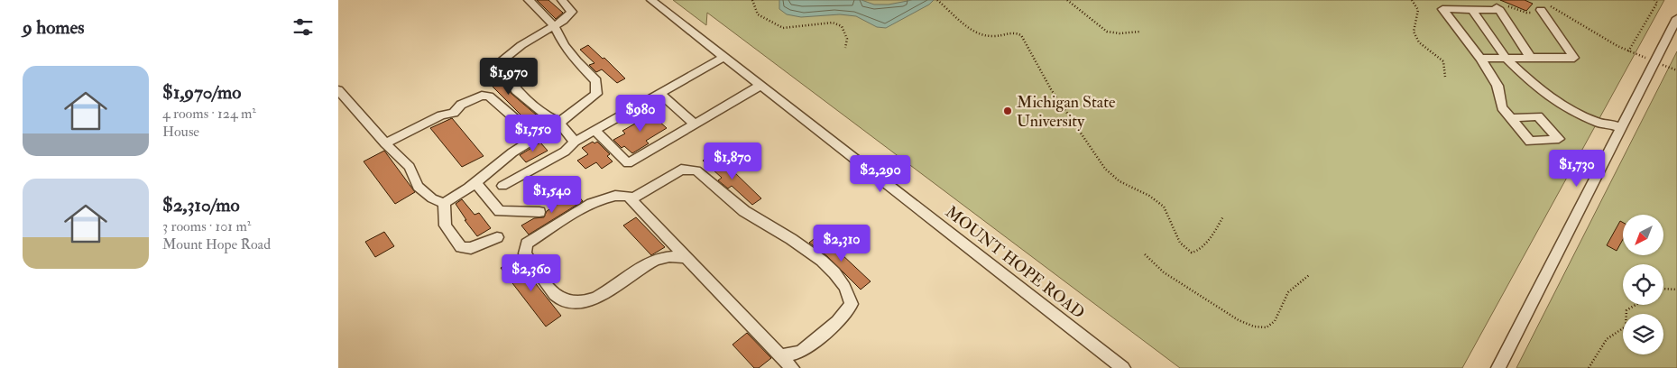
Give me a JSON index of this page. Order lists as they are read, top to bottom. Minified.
{"streets":{"street":["MOUNT HOPE ROAD"]},"places":["Michigan State University"],"north":"bottom left","page":{"heading":"9 homes","list":[{"name":"$1,970/mo","note":"4 rooms · 124 m² · House"},{"name":"$2,310/mo","note":"3 rooms · 101 m² · Mount Hope Road"}],"price":["$1,970","$980","$1,750","$1,870","$1,730","$2,290","$1,540","$2,310","$2,360"]}}
